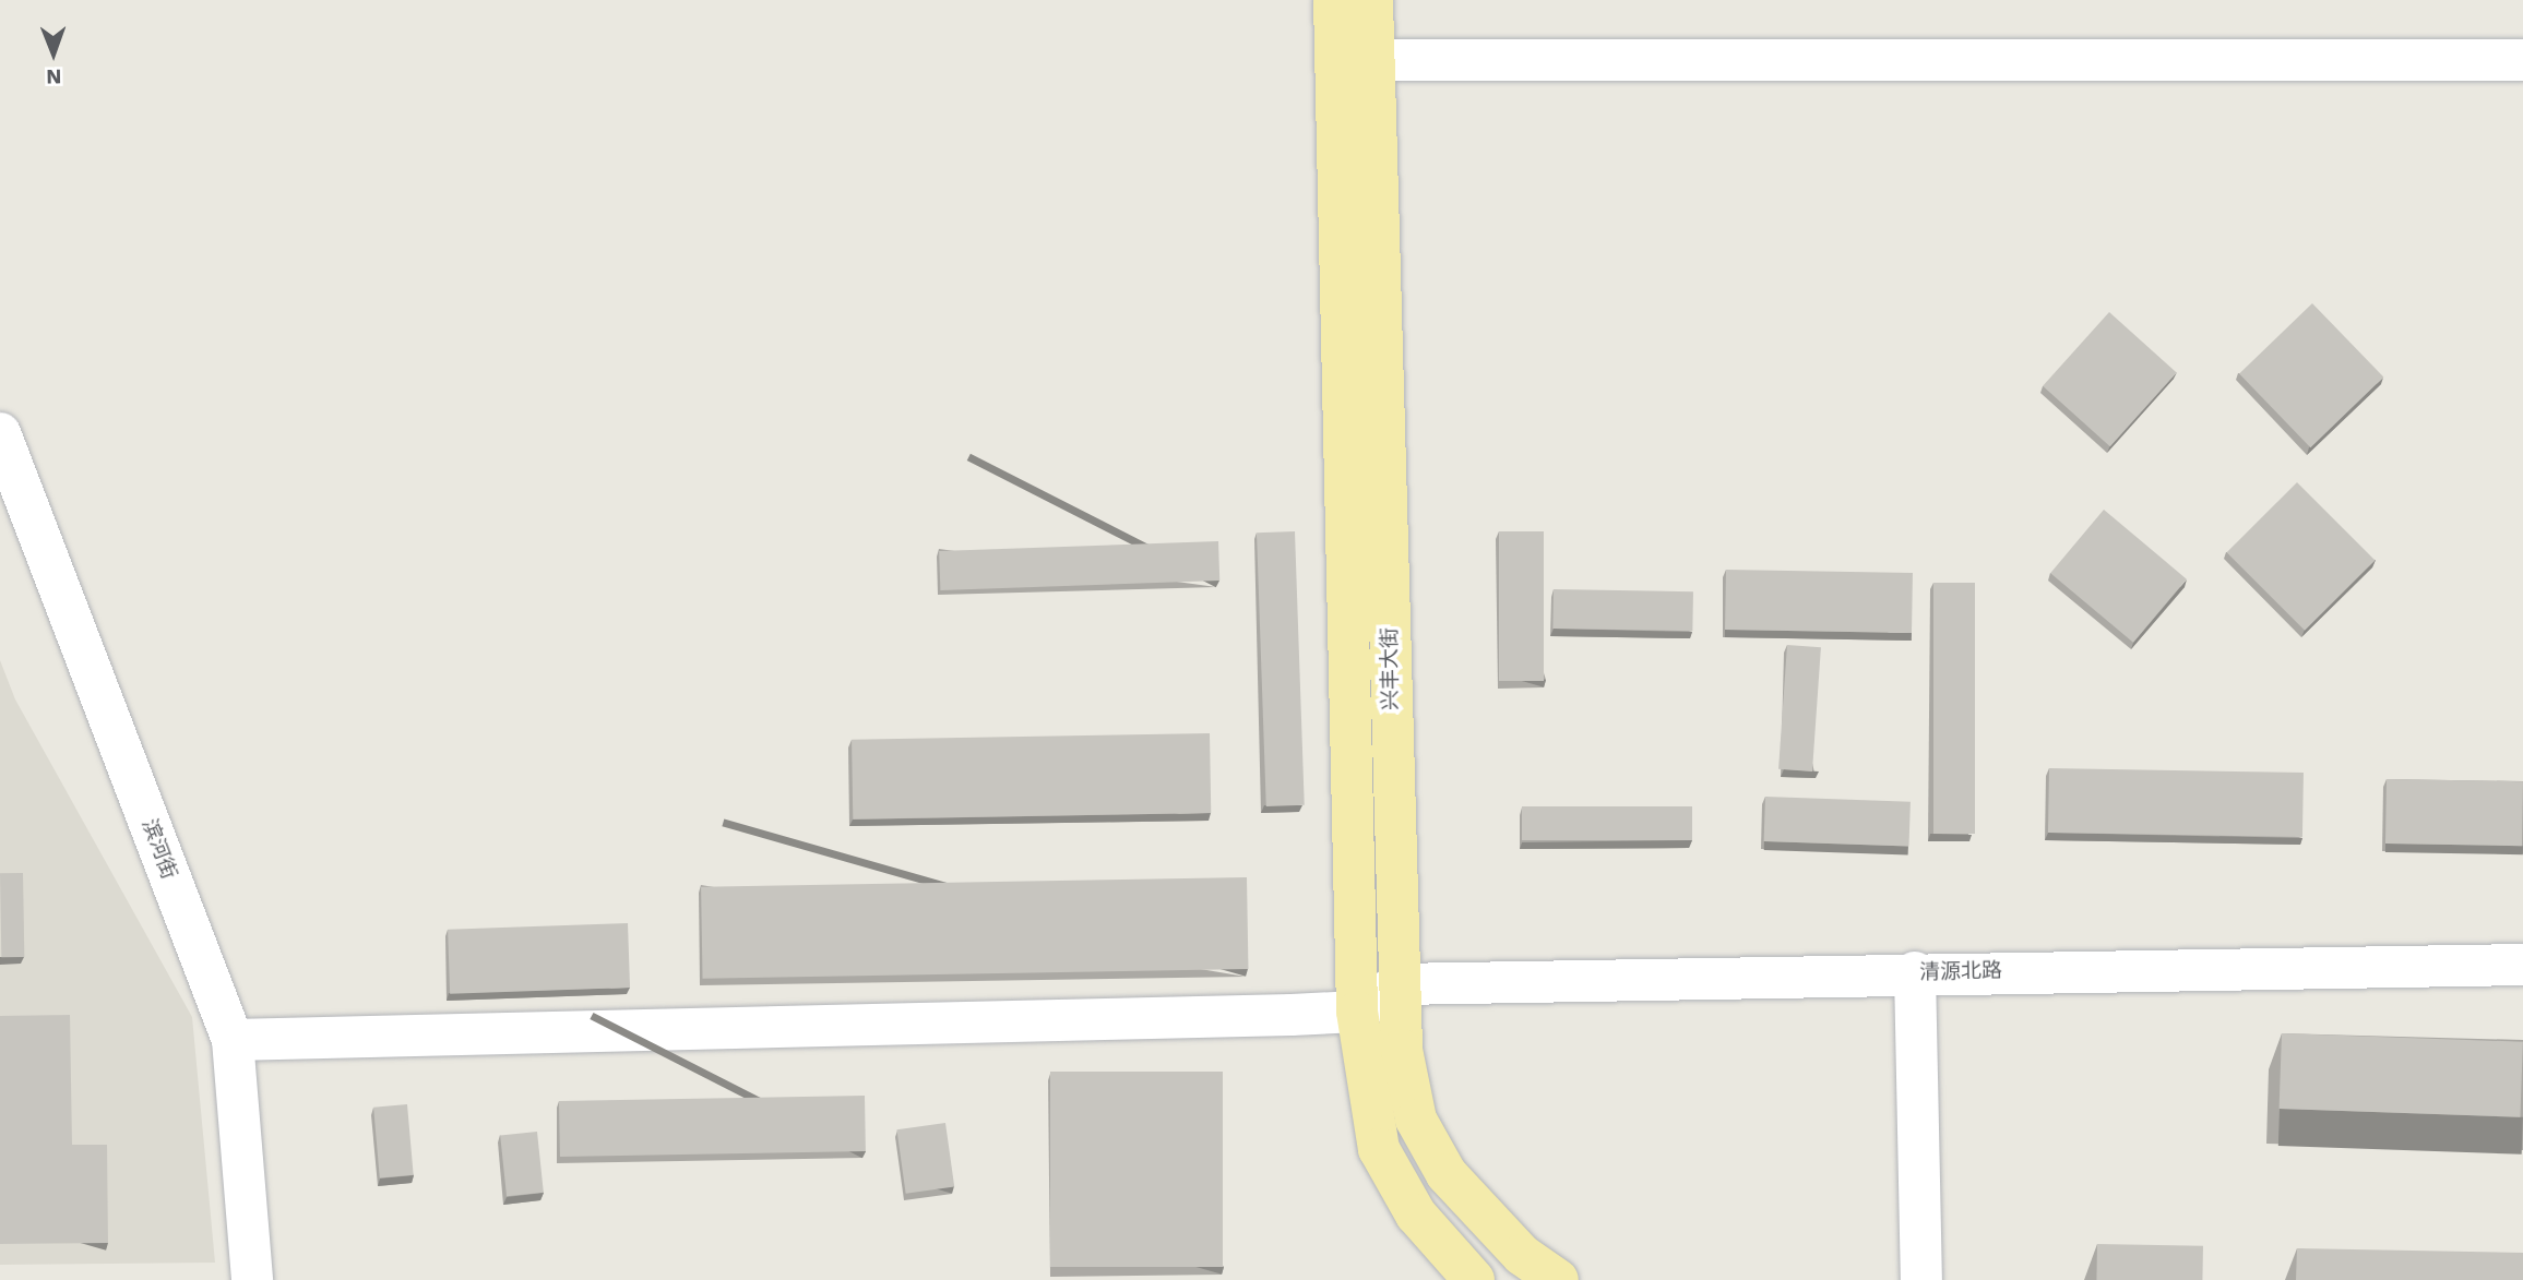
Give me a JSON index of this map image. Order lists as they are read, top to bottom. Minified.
{"streets":{"main road":["兴丰大街"],"street":["滨河街","清源北路"]},"crossings":[["兴丰大街","清源北路"]],"north":"bottom"}
